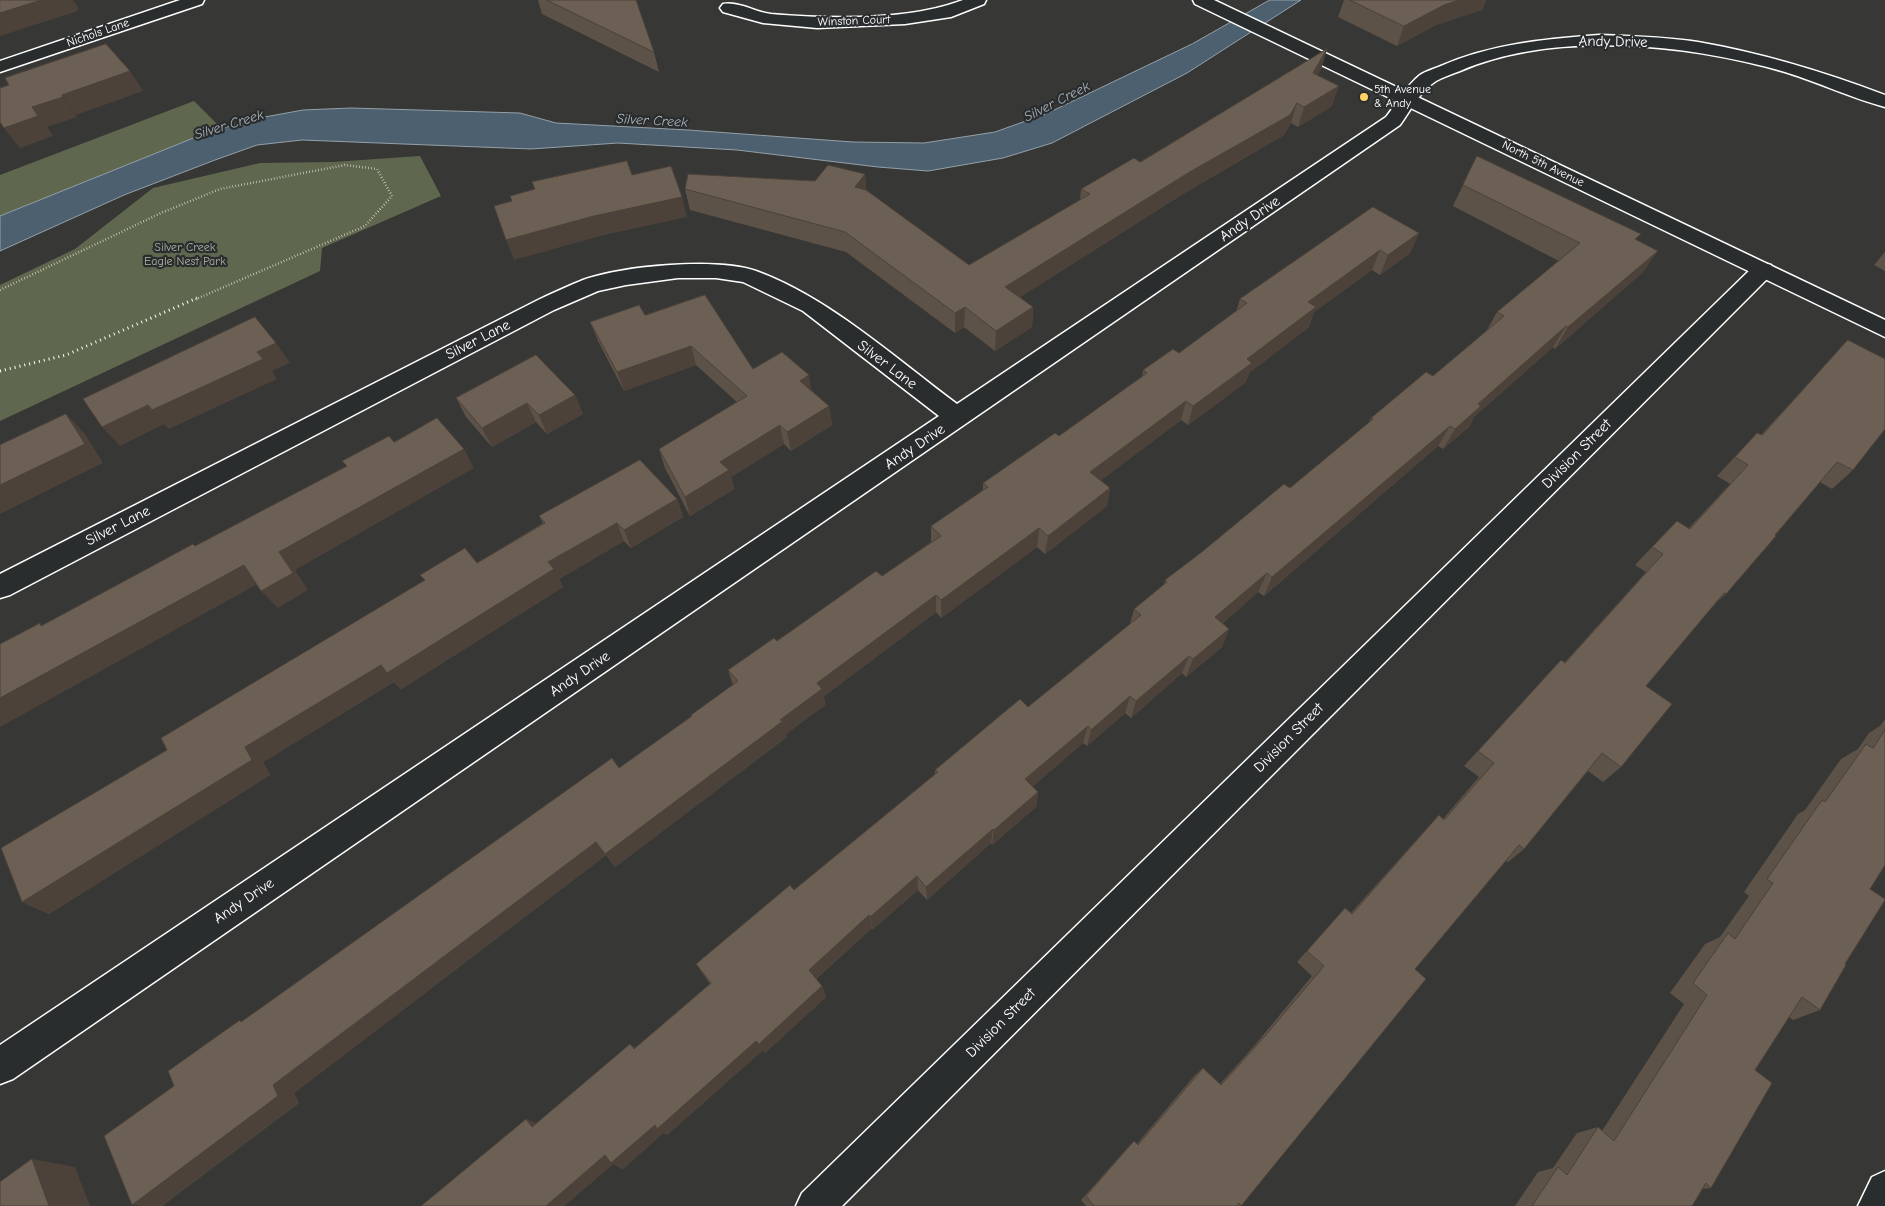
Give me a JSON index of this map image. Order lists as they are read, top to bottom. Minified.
{"streets":{"street":["Winston Court","Nichols Lane","Andy Drive","North 5th Avenue","Silver Lane","Division Street"]},"crossings":[["Andy Drive","North 5th Avenue"],["Andy Drive","Silver Lane"],["North 5th Avenue","Division Street"]],"water":["Silver Creek"],"parks":["Silver Creek Eagle Nest Park"],"places":["5th Avenue & Andy"]}
